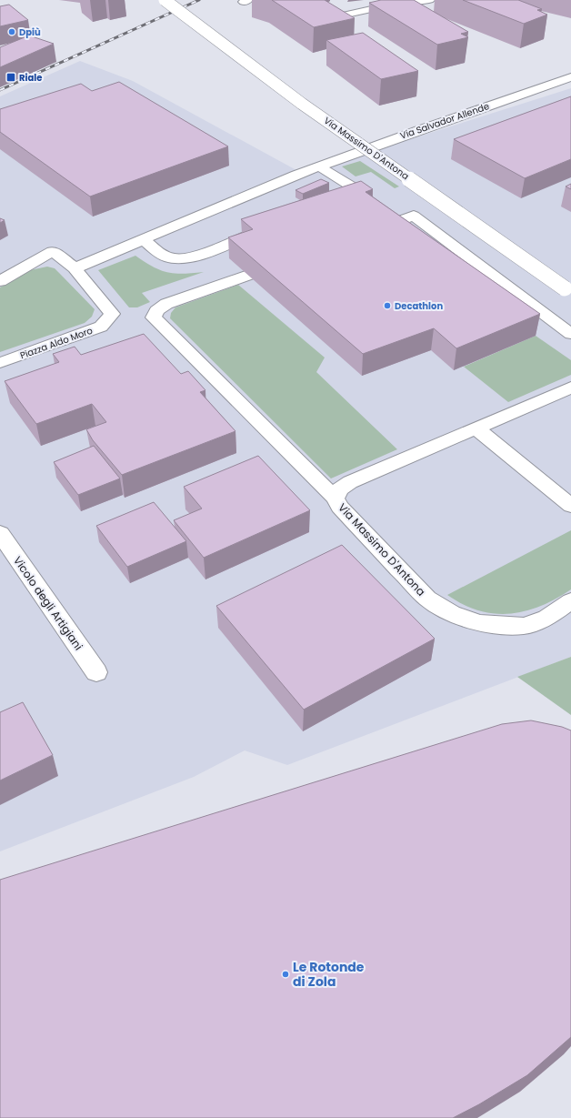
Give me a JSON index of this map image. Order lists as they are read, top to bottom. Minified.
{"streets":{"street":["Via Salvador Allende","Via Massimo D'Antona","Piazza Aldo Moro","Vicolo degli Artigiani"]},"crossings":[["Via Salvador Allende","Piazza Aldo Moro"]],"places":{"other":["Dpiù","Decathlon","Le Rotonde di Zola"],"transit":["Riale"]}}
